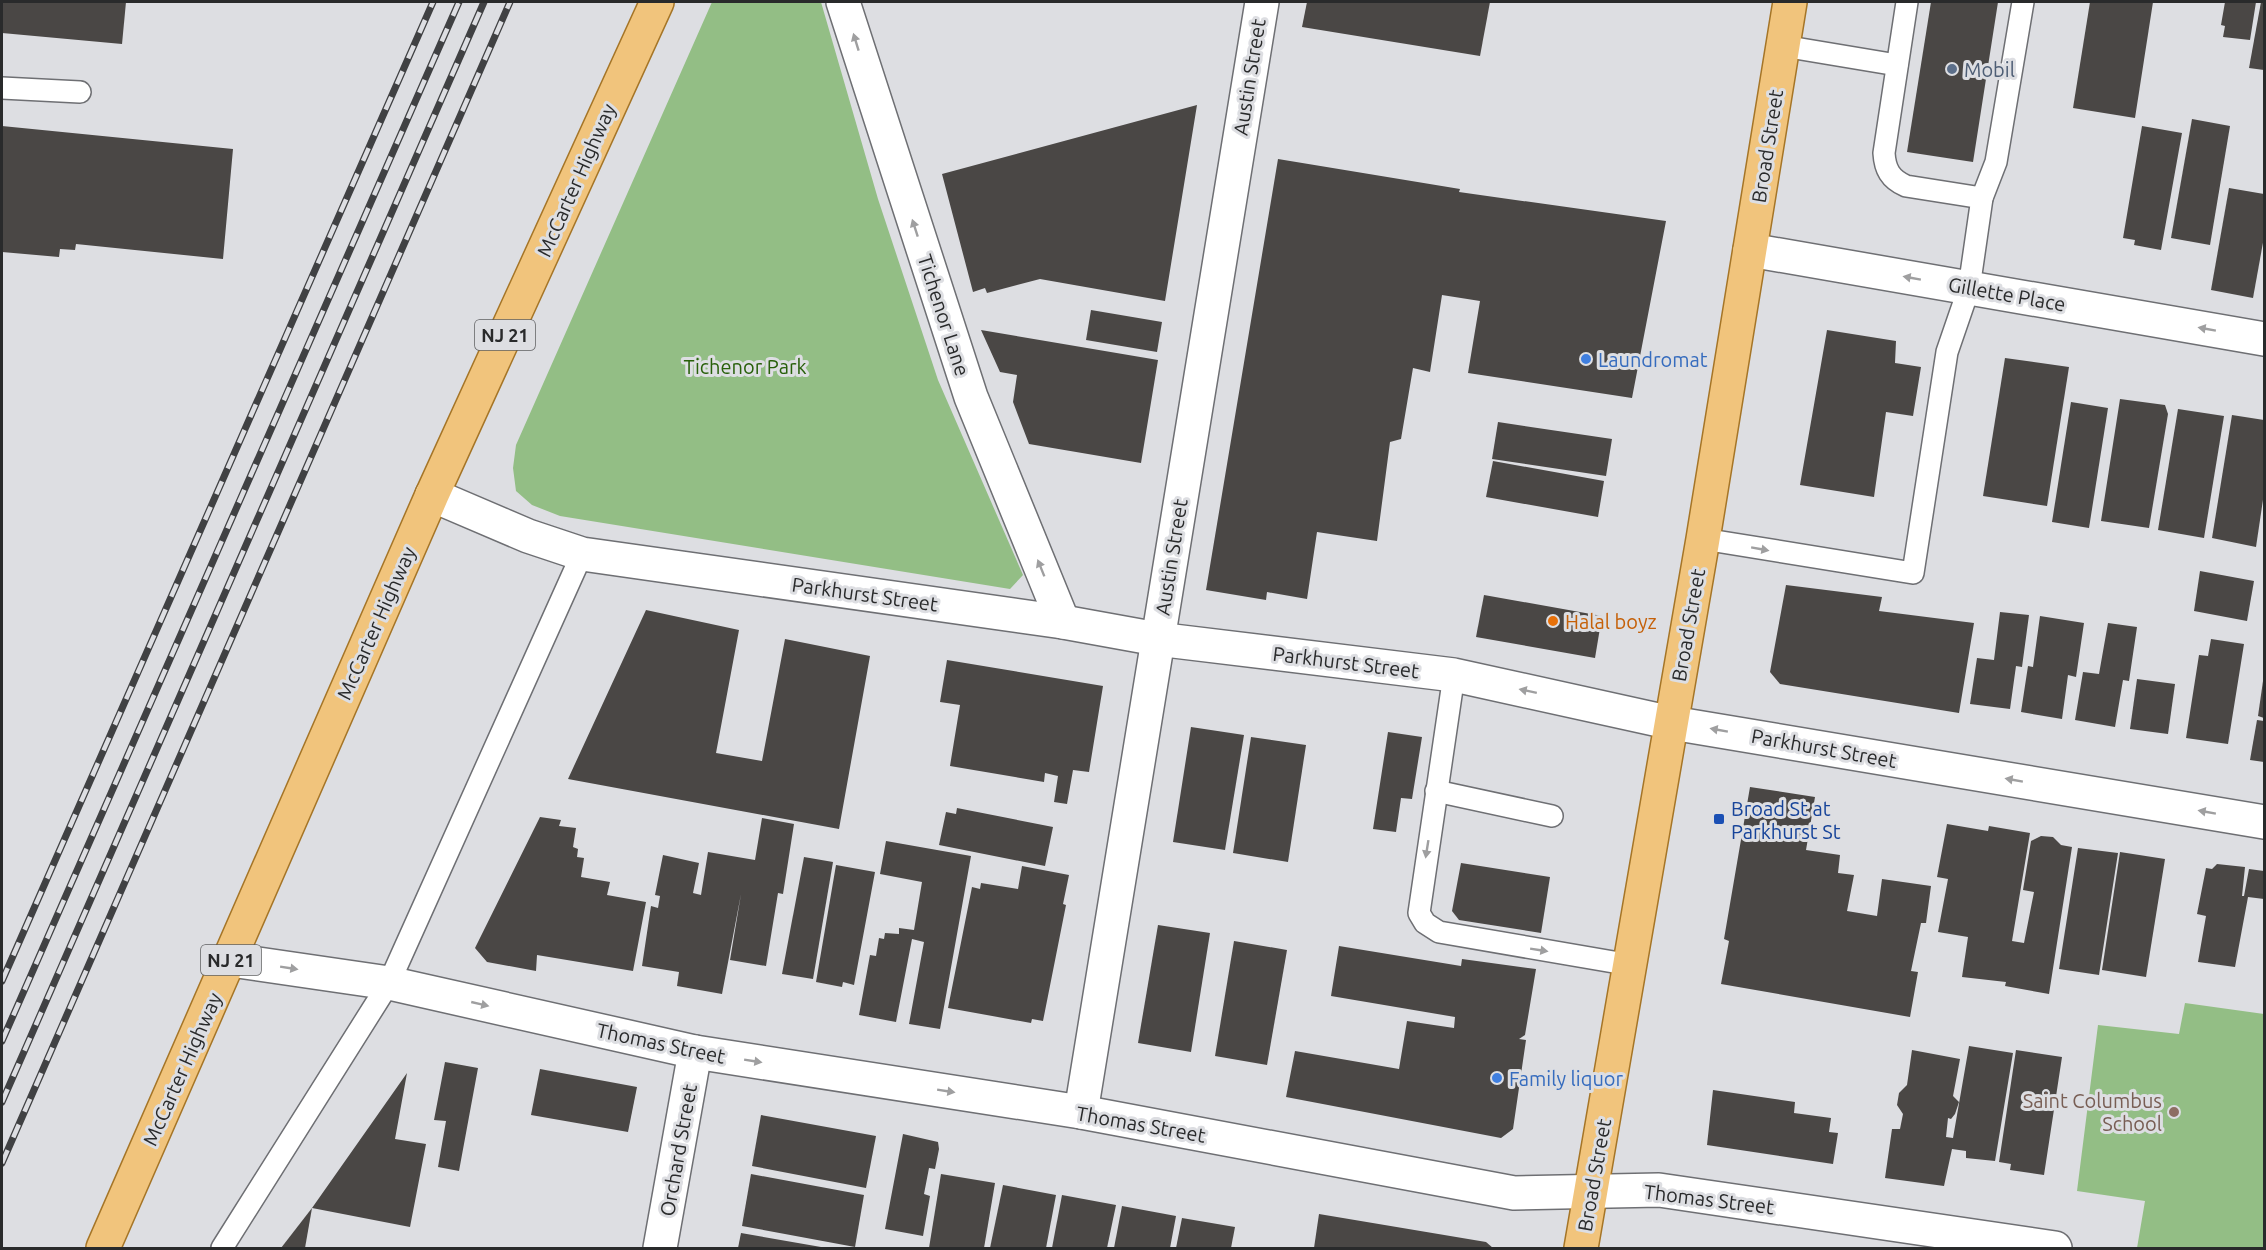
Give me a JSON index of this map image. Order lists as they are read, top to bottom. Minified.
{"streets":{"main road":["Broad Street","McCarter Highway","NJ 21"],"street":["Austin Street","Gillette Place","Tichenor Lane","Parkhurst Street","Thomas Street","Orchard Street"]},"crossings":[["Austin Street","Parkhurst Street"],["Austin Street","Thomas Street"],["Broad Street","Gillette Place"],["Broad Street","Parkhurst Street"],["Broad Street","Thomas Street"],["McCarter Highway","Parkhurst Street"],["McCarter Highway","Thomas Street"],["Tichenor Lane","Parkhurst Street"],["Thomas Street","Orchard Street"]],"one_way":["Gillette Place","Tichenor Lane","Parkhurst Street","Thomas Street"],"parks":["Tichenor Park"],"places":{"other":["Mobil","Laundromat","Halal boyz","Family liquor","Saint Columbus School"],"transit":["Broad St at Parkhurst St"]}}
